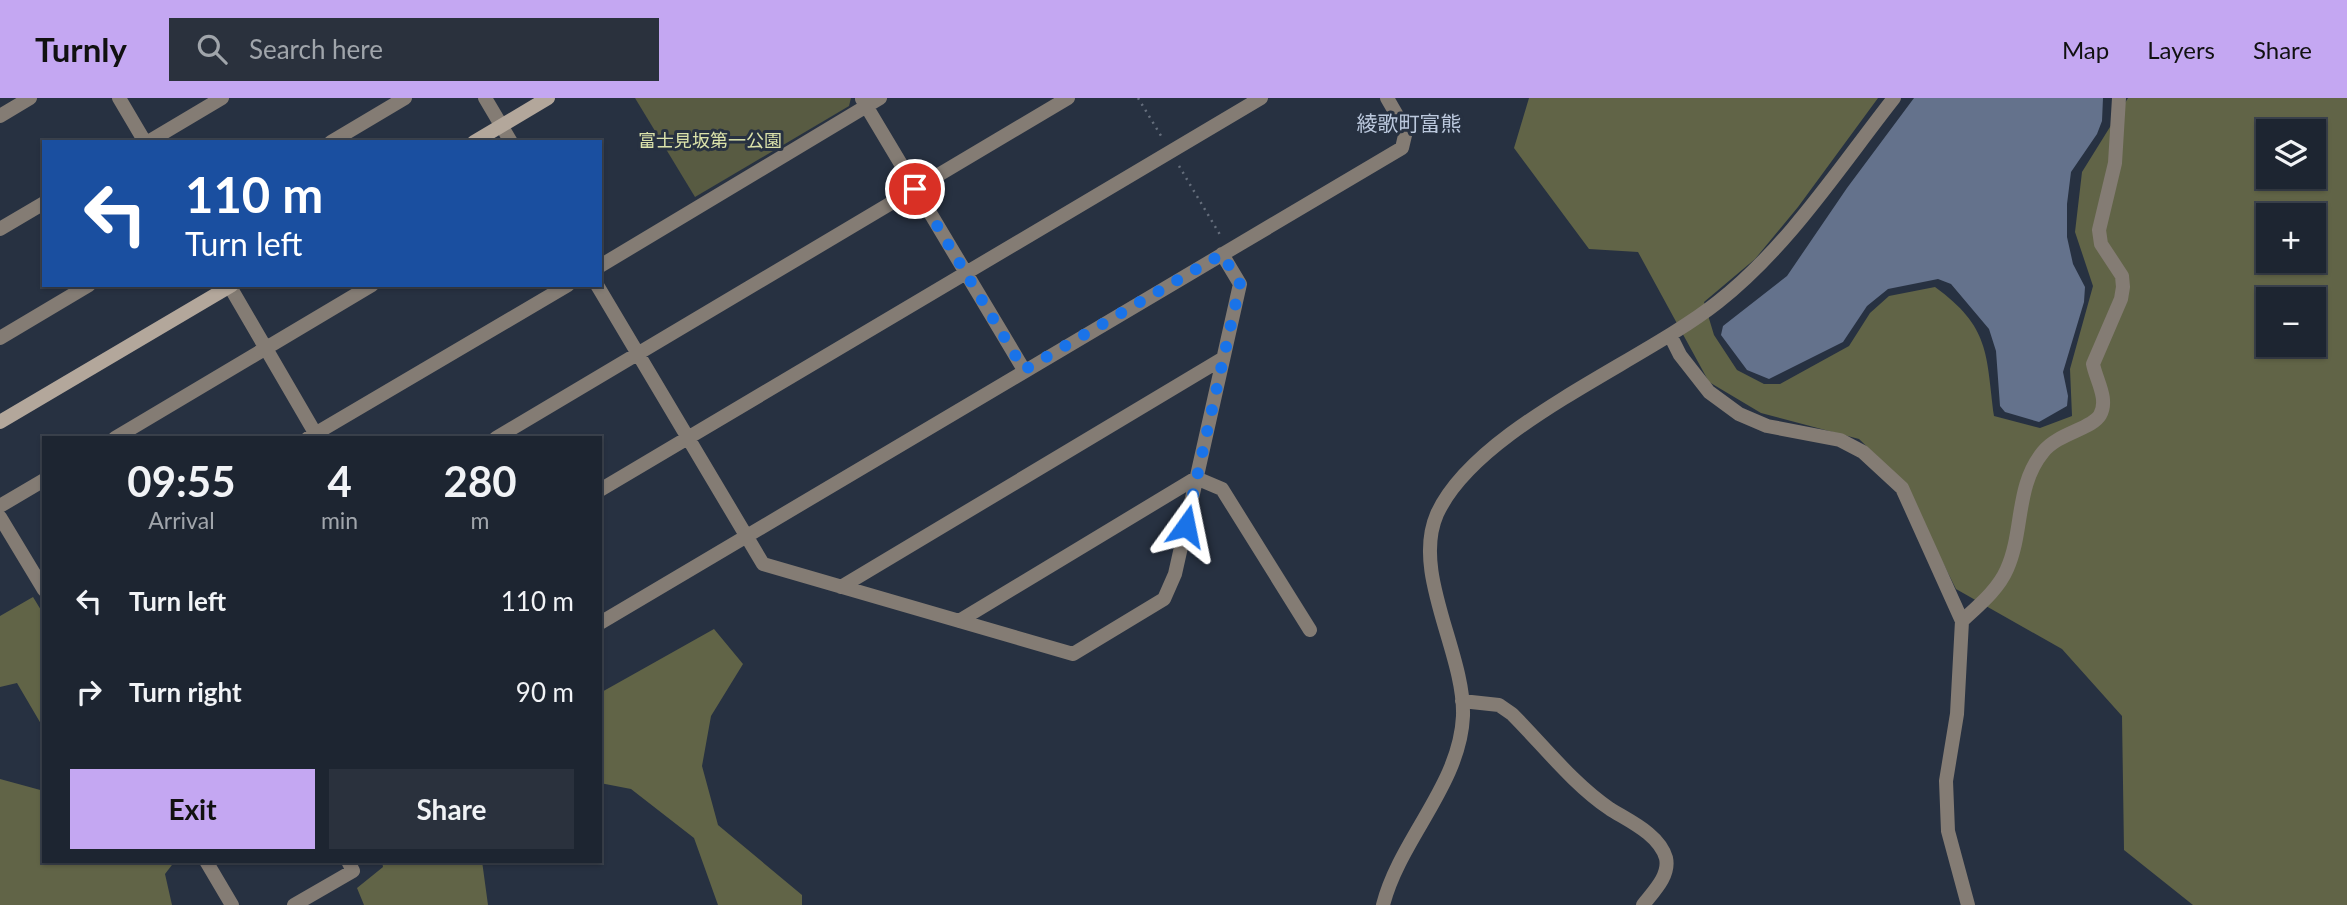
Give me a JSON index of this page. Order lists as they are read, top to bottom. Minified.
{"districts":["綾歌町富熊"],"parks":["富士見坂第一公園"],"page":{"header":"Turnly","search":"Search here","nav":["Map","Layers","Share"],"map_buttons":["+","−"],"turn":["110 m","Turn left"],"eta":["09:55","Arrival","4","min","280","m"],"list":[{"name":"Turn left","value":"110 m"},{"name":"Turn right","value":"90 m"}],"buttons":["Exit","Share"]}}
